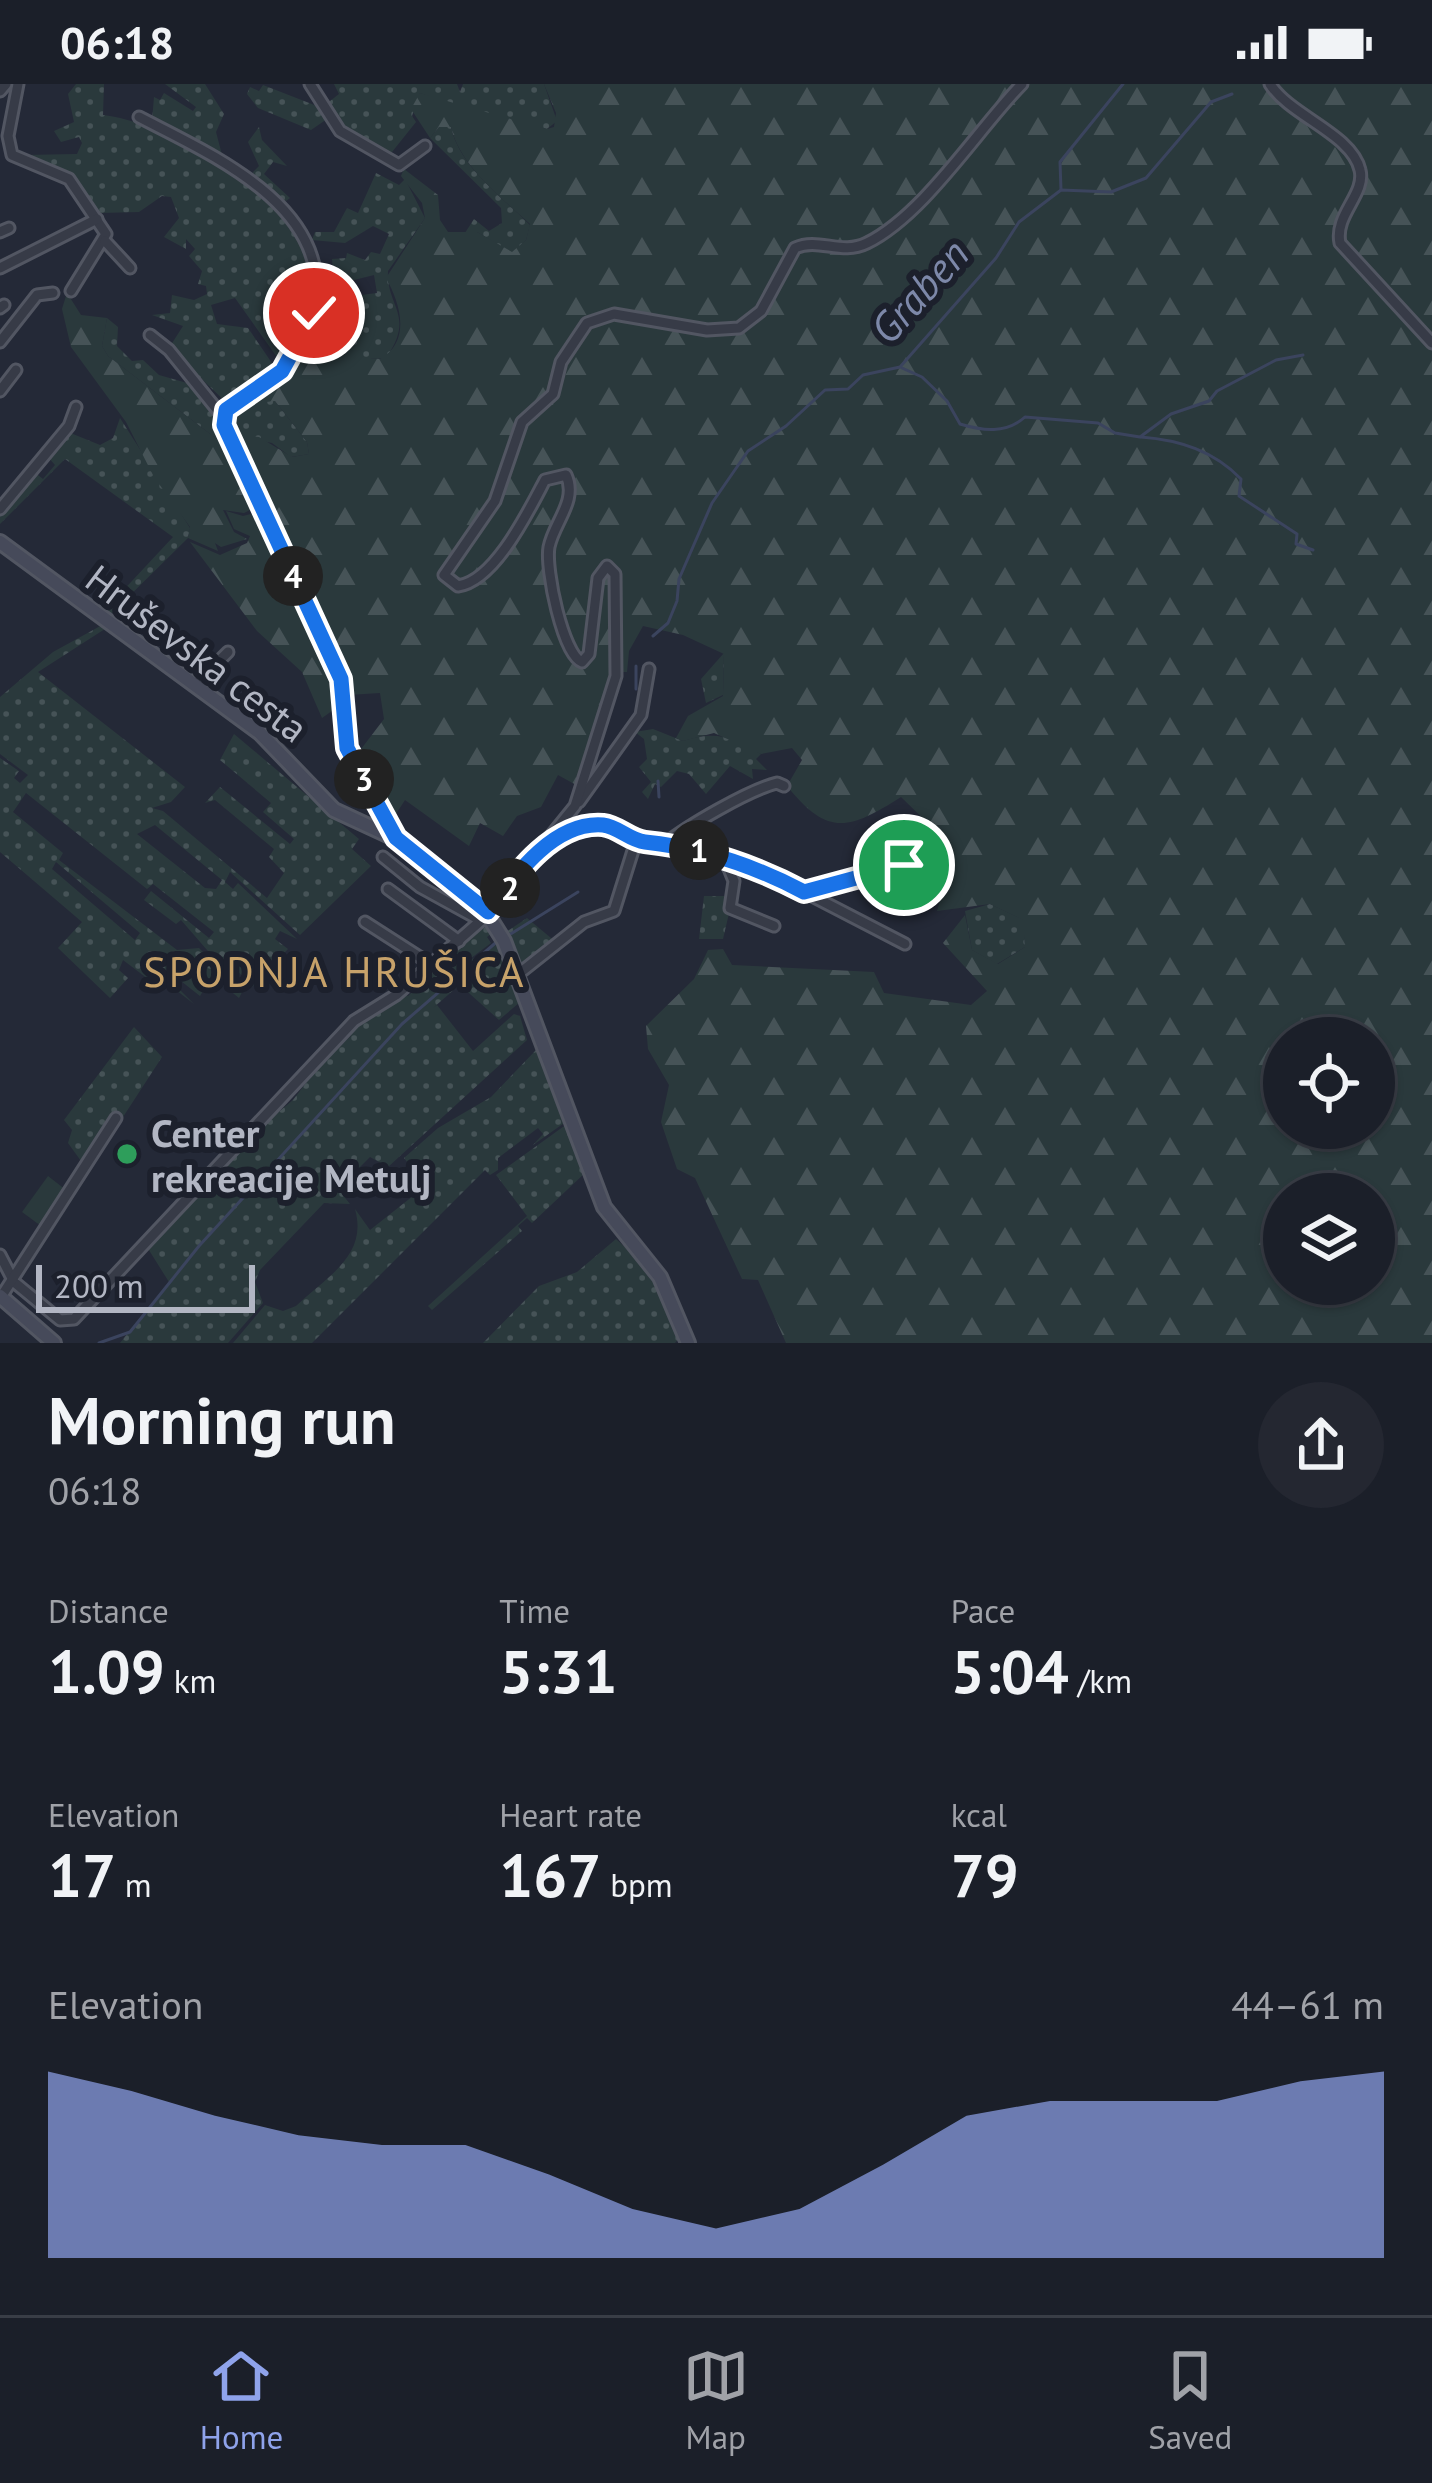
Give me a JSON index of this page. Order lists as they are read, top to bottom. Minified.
{"streets":{"street":["Hruševska cesta"]},"districts":["SPODNJA HRUŠICA"],"water":["Graben"],"places":["Center rekreacije Metulj"],"scale_bar":"200 m","page":{"status":"06:18","pins":["4","3","1","2"],"scale":"200 m","heading":["Morning run","06:18"],"stats":[["Distance","1.09 km"],["Time","5:31"],["Pace","5:04 /km"],["Elevation","17 m"],["Heart rate","167 bpm"],["kcal","79"]],"chart":["Elevation","44–61 m"],"tabs":["Home","Map","Saved"]}}
